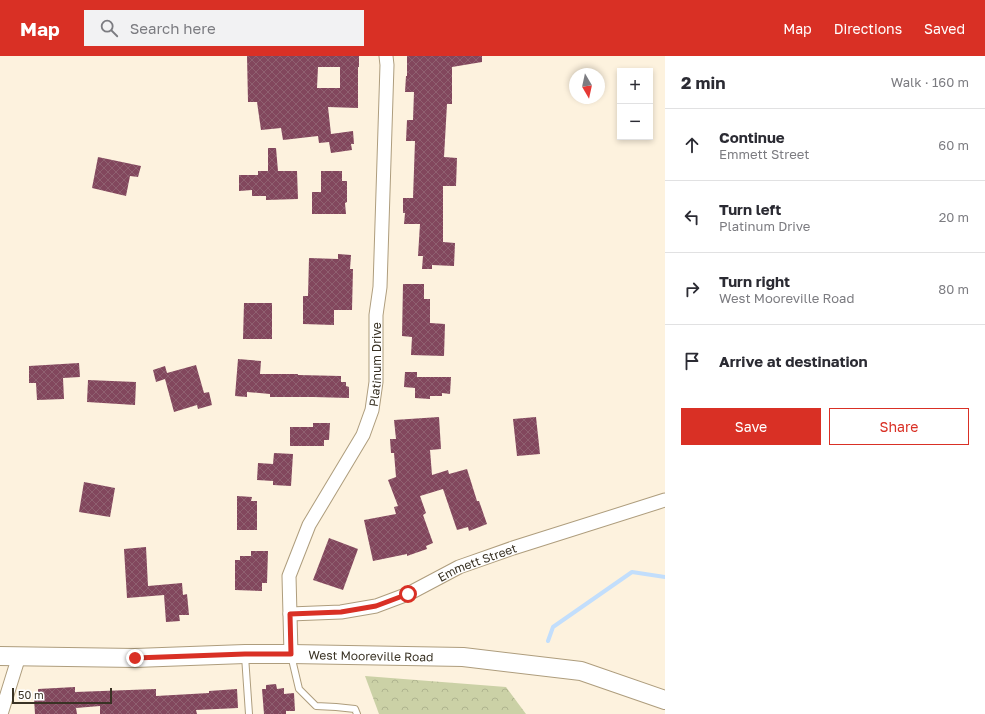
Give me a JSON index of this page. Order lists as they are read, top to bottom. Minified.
{"streets":{"main road":["West Mooreville Road"],"street":["Platinum Drive","Emmett Street"]},"crossings":[["Platinum Drive","Emmett Street"],["Platinum Drive","West Mooreville Road"]],"scale_bar":"50 m","north":"bottom","page":{"header":"Map","search":"Search here","nav":["Map","Directions","Saved"],"heading":["2 min","Walk · 160 m"],"map_buttons":["+","−"],"list":[["Continue","Emmett Street","60 m"],["Turn left","Platinum Drive","20 m"],["Turn right","West Mooreville Road","80 m"],"Arrive at destination"],"buttons":["Save","Share"],"scale":"50 m"}}
